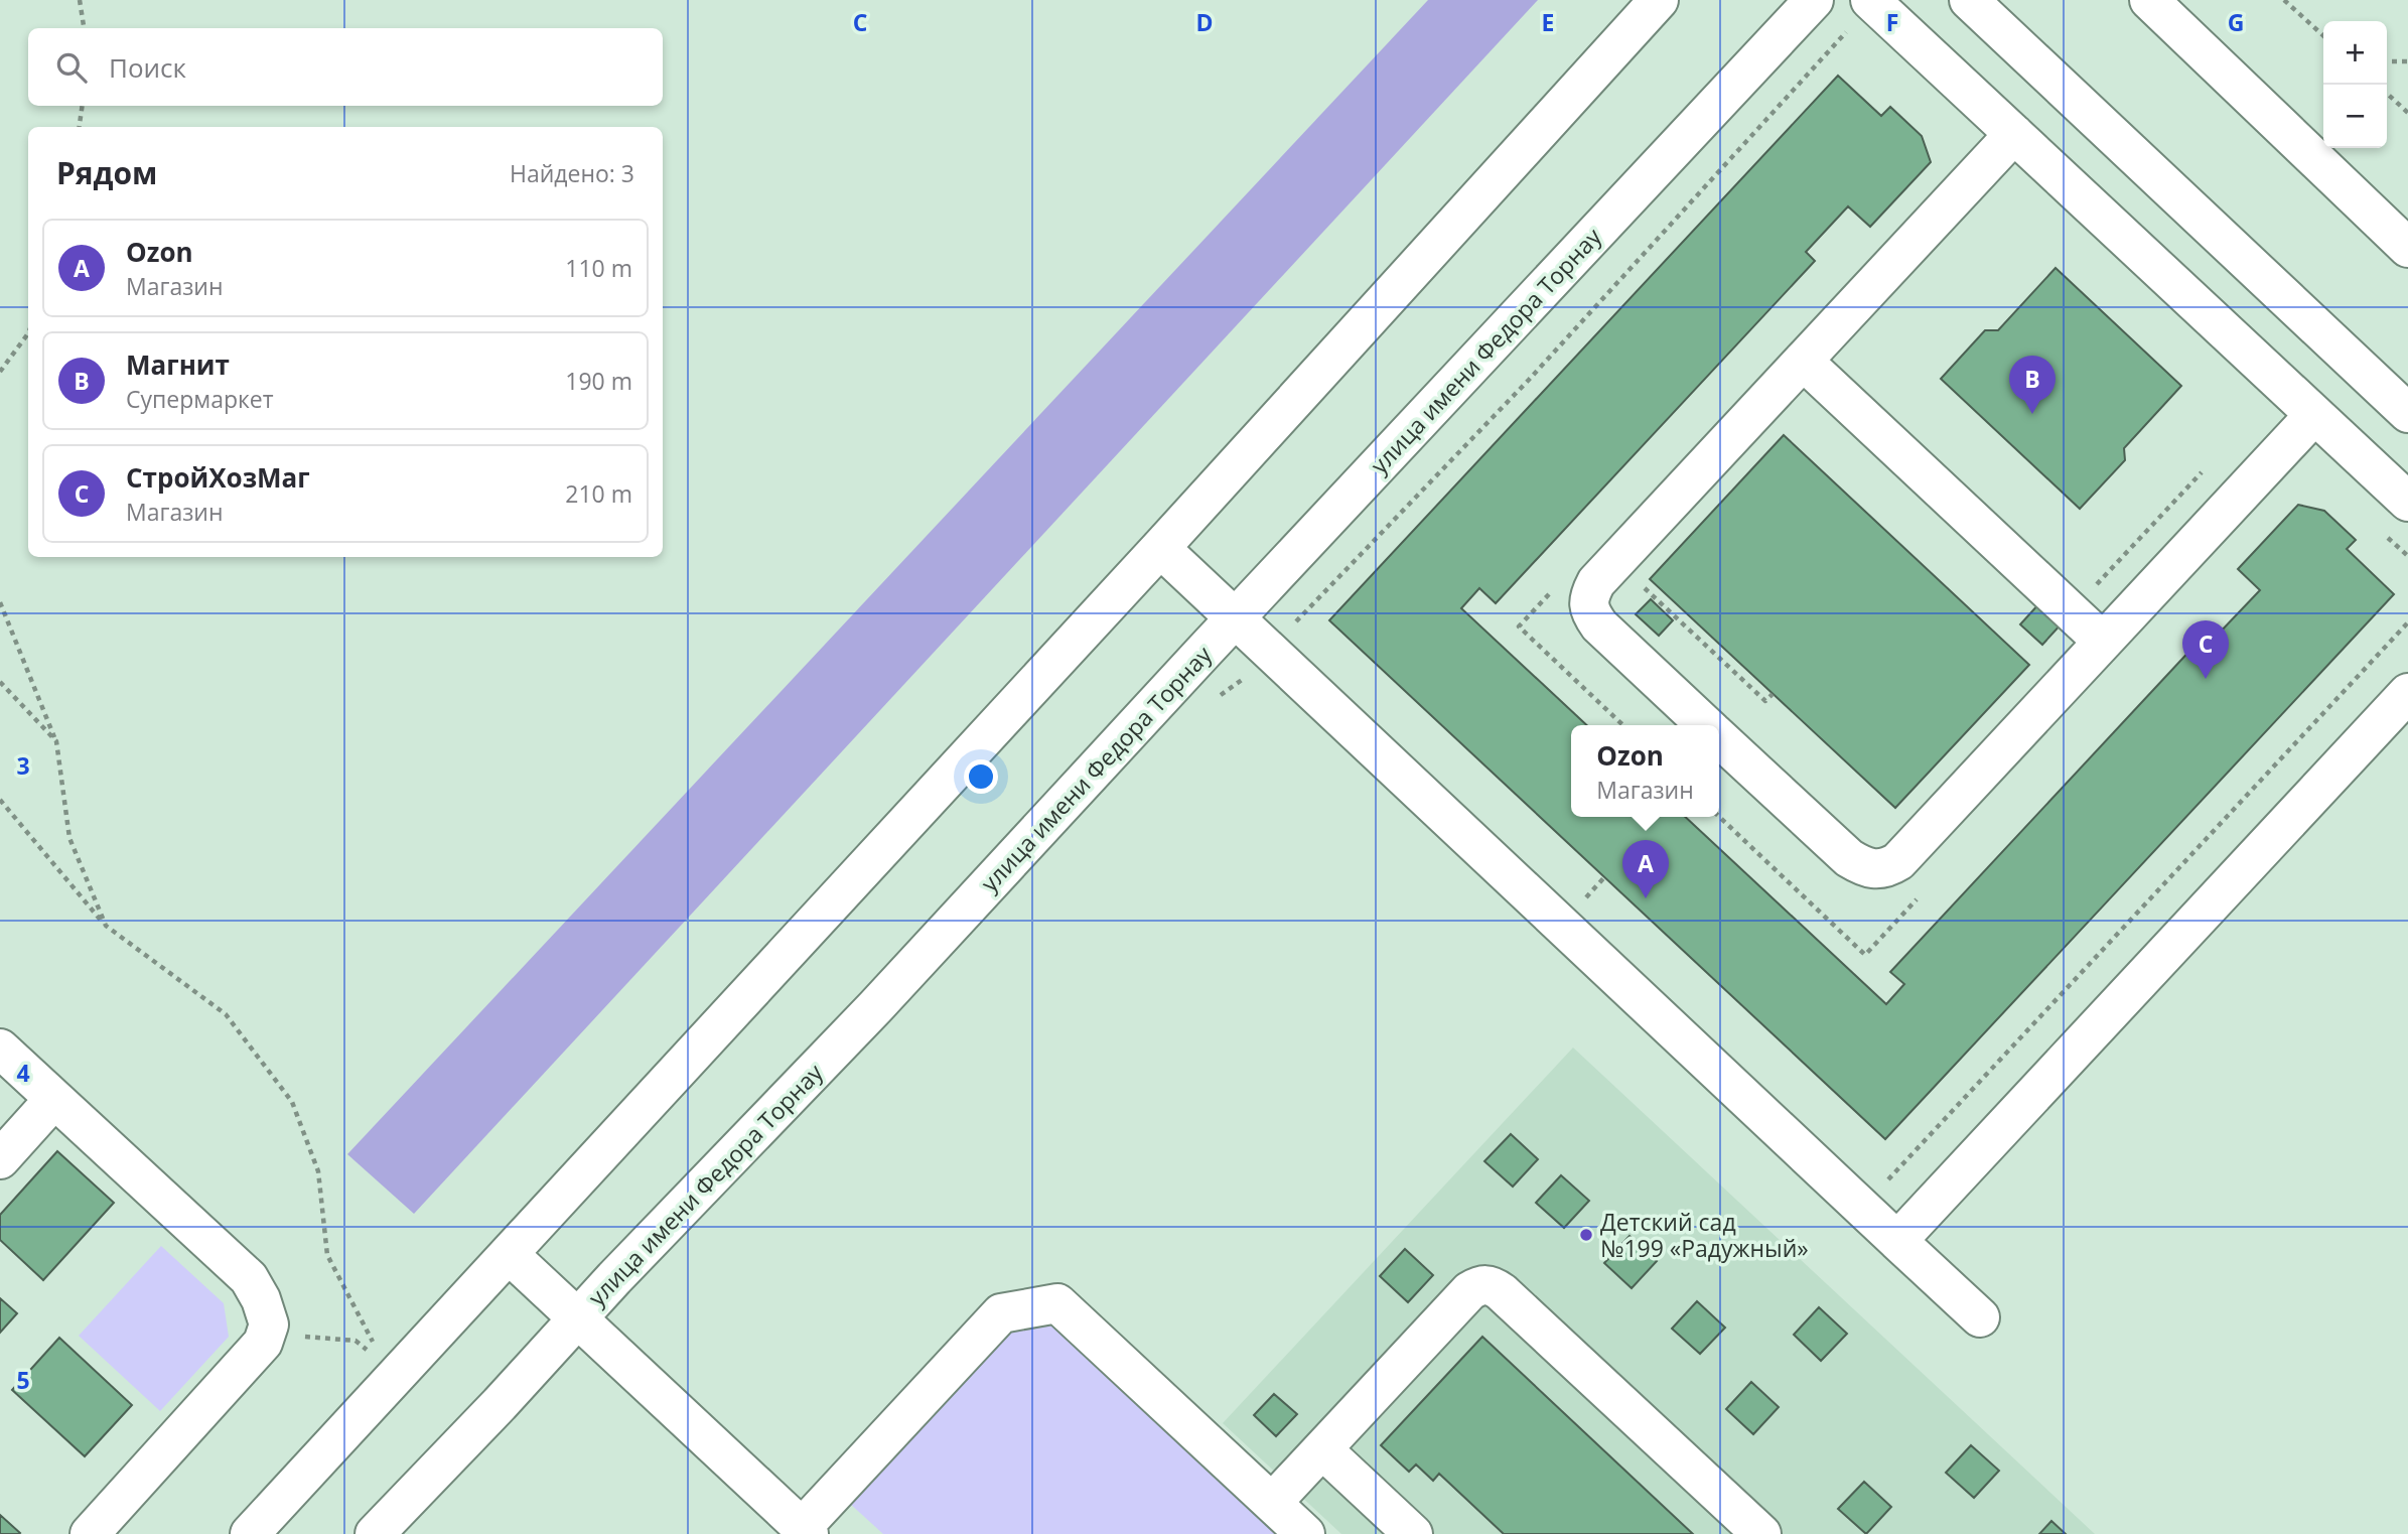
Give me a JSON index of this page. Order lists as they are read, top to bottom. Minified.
{"streets":{"street":["улица имени Федора Торнау"]},"places":["Детский сад №199 «Радужный»"],"page":{"map_buttons":["+","−"],"search":"Поиск","heading":["Рядом","Найдено: 3"],"list":[{"mark":"A","name":"Ozon","note":"Магазин","value":"110 m"},{"mark":"B","name":"Магнит","note":"Супермаркет","value":"190 m"},{"mark":"C","name":"СтройХозМаг","note":"Магазин","value":"210 m"}],"pins":["B","C","A"],"popup":["Ozon","Магазин"]},"grid":{"columns":["C","D","E","F","G"],"rows":["3","4","5"]}}
